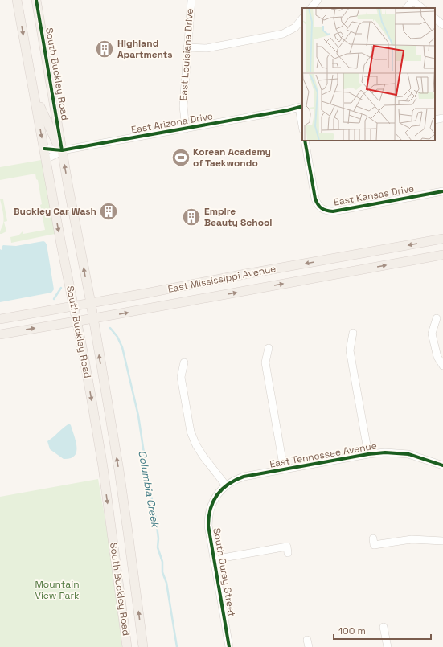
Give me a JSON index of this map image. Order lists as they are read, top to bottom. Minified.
{"streets":{"main road":["South Buckley Road","East Mississippi Avenue"],"street":["East Louisiana Drive","East Arizona Drive","East Kansas Drive","East Tennessee Avenue","South Ouray Street"]},"crossings":[["East Louisiana Drive","East Arizona Drive"],["South Buckley Road","East Arizona Drive"],["South Buckley Road","East Mississippi Avenue"],["East Tennessee Avenue","South Ouray Street"]],"water":["Columbia Creek"],"parks":["Mountain View Park"],"places":{"building":["Highland Apartments","Buckley Car Wash","Empire Beauty School"],"sports":["Korean Academy of Taekwondo"]},"scale_bar":"100 m"}
